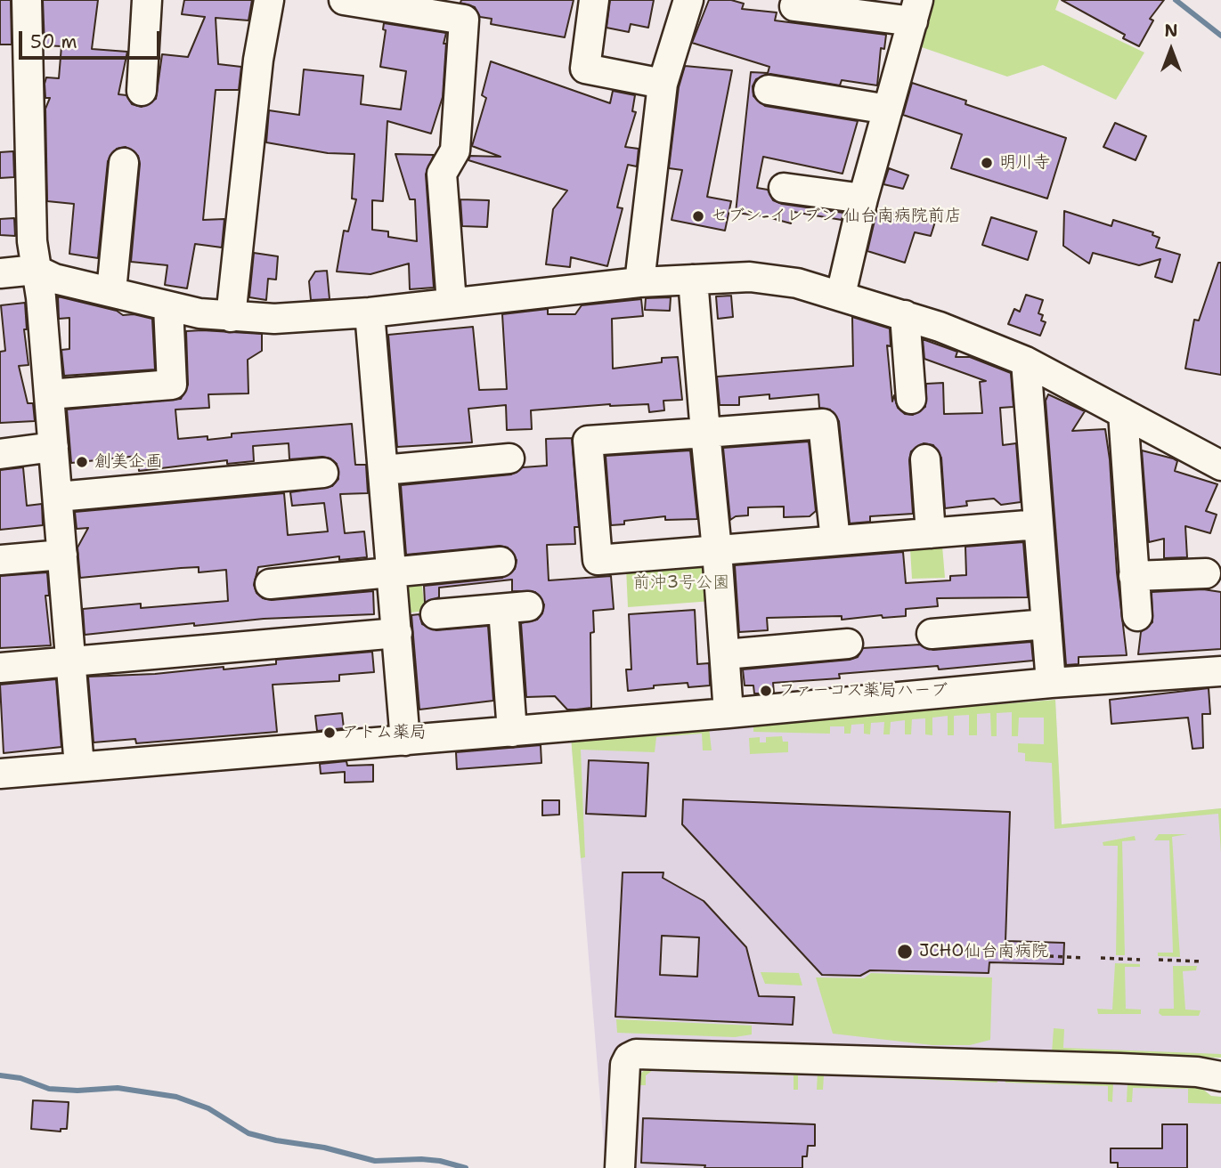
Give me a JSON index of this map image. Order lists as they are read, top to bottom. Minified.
{"parks":["前沖3号公園"],"places":["明川寺","セブン-イレブン 仙台南病院前店","創美企画","ファーコス薬局ハーブ","アトム薬局","JCHO仙台南病院"],"scale_bar":"50 m","north":"top"}
